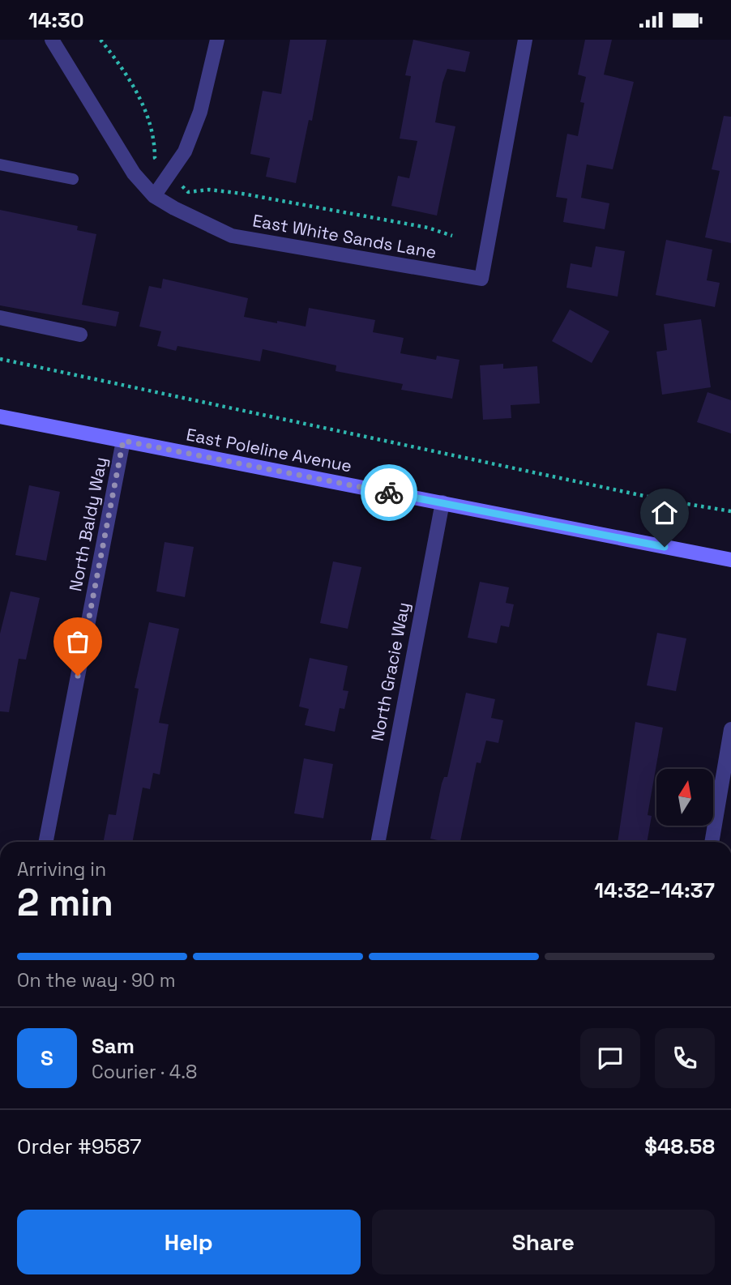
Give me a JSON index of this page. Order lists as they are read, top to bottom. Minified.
{"streets":{"main road":["East Poleline Avenue"],"street":["East White Sands Lane","North Baldy Way","North Gracie Way"]},"crossings":[["East Poleline Avenue","North Baldy Way"],["East Poleline Avenue","North Gracie Way"]],"north":"top","page":{"status":"14:30","heading":["2 min","Arriving in","14:32–14:37"],"panel":["Sam","Courier · 4.8","Order #9587","$48.58"],"bar":"On the way · 90 m","round":"S","buttons":["Help","Share"]}}
